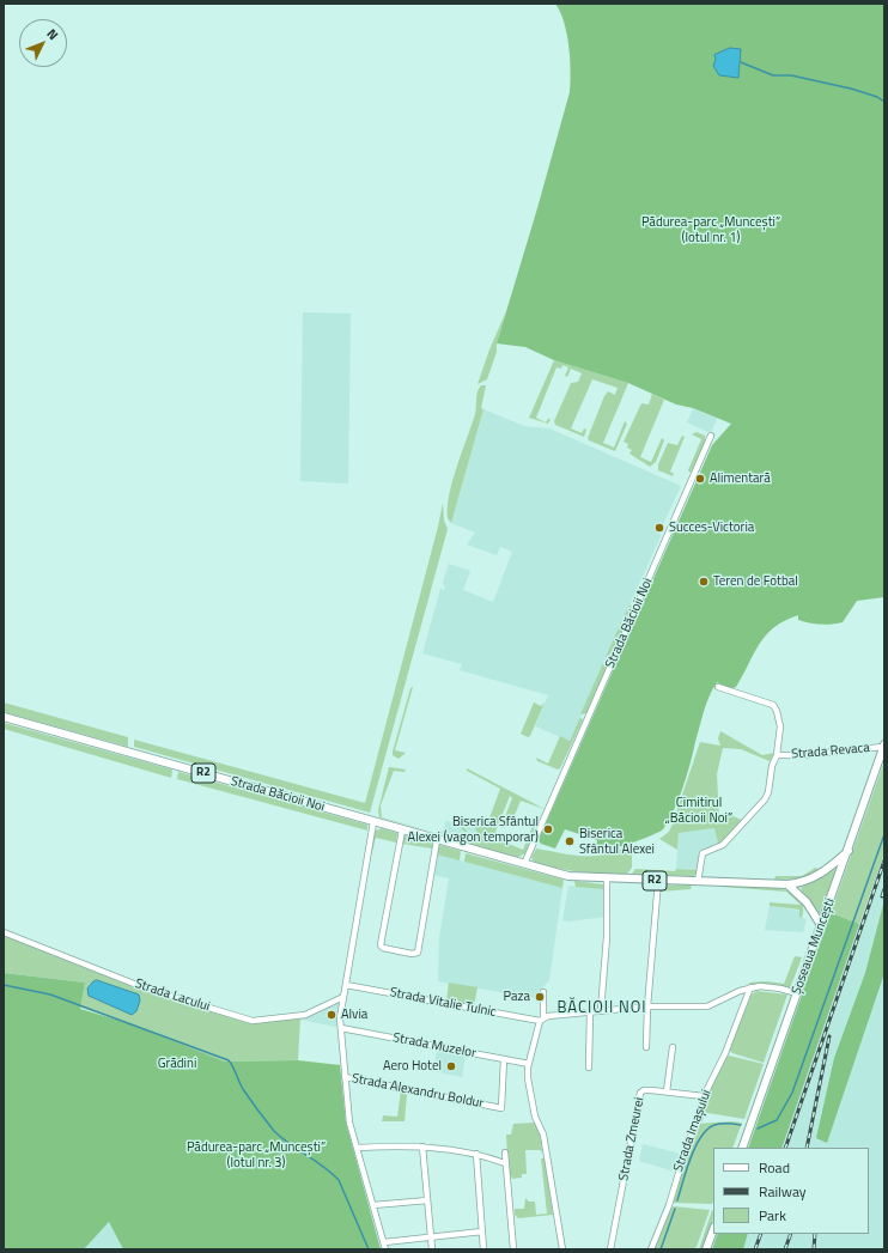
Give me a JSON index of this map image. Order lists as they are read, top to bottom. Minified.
{"streets":{"main road":["Strada Băcioii Noi","R2","Șoseaua Muncești"],"street":["Strada Revaca","Strada Lacului","Strada Vitalie Tulnic","Strada Muzelor","Strada Alexandru Boldur","Strada Imașului","Strada Zmeurei"]},"crossings":[["Strada Băcioii Noi","Șoseaua Muncești"],["Strada Revaca","Șoseaua Muncești"],["Strada Vitalie Tulnic","Strada Imașului"],["Strada Muzelor","Strada Alexandru Boldur"],["Strada Imașului","Strada Zmeurei"]],"districts":["BĂCIOII NOI"],"parks":["Pădurea-parc „Muncești” (lotul nr. 1)","Cimitirul „Băcioii Noi”","Grădini","Pădurea-parc „Muncești” (lotul nr. 3)"],"places":["Alimentară","Succes-Victoria","Teren de Fotbal","Biserica Sfântul Alexei (vagon temporar)","Biserica Sfântul Alexei","Paza","Alvia","Aero Hotel"],"legend":["Road","Railway","Park"],"north":"top right"}
